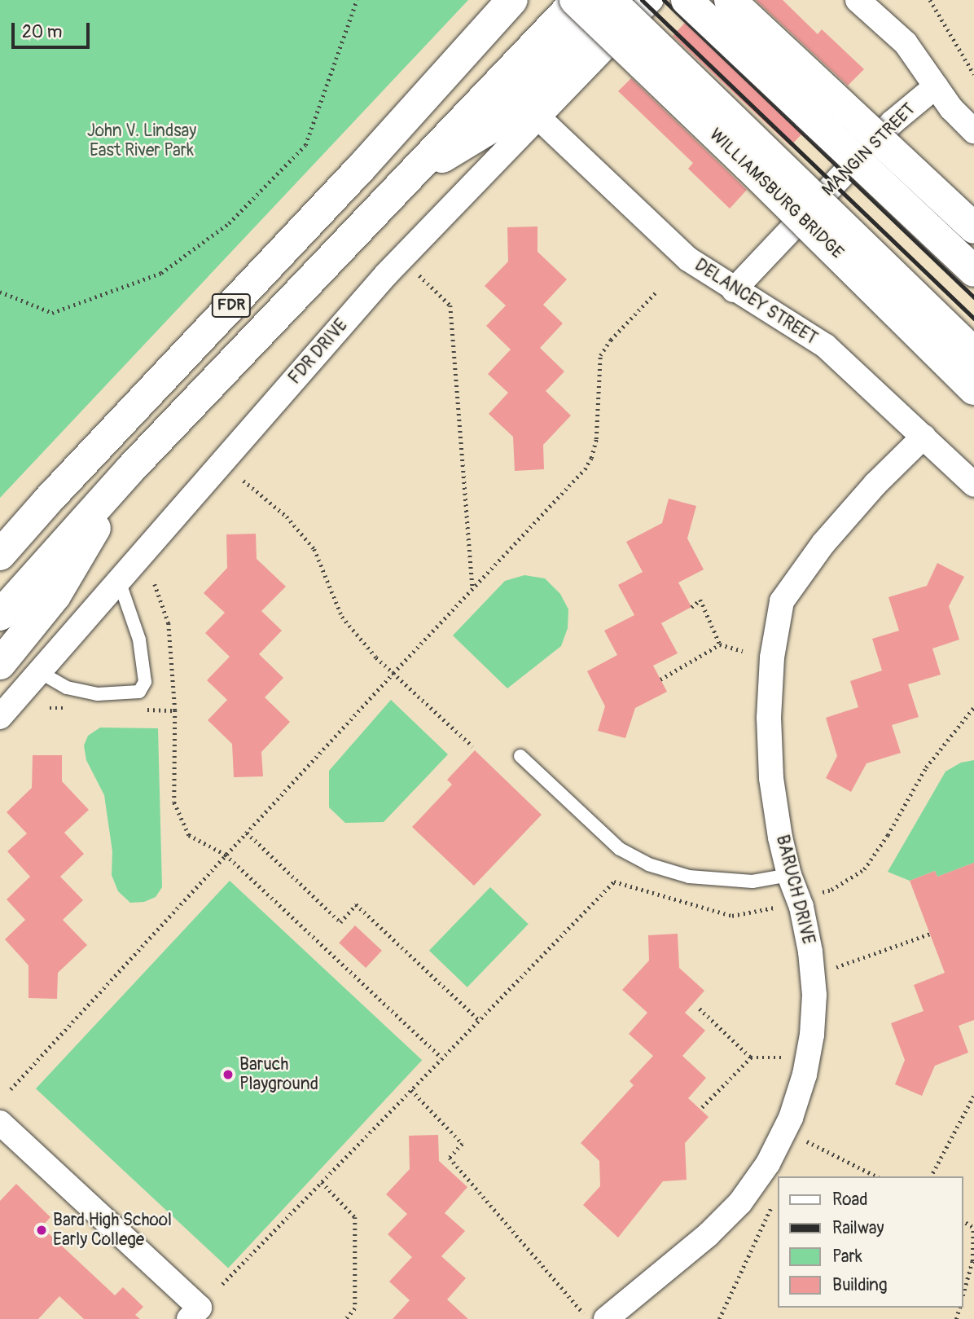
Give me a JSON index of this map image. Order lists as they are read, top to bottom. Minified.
{"streets":{"highway":["WILLIAMSBURG BRIDGE","FDR"],"street":["MANGIN STREET","DELANCEY STREET","FDR DRIVE","BARUCH DRIVE"]},"crossings":[["MANGIN STREET","DELANCEY STREET"],["WILLIAMSBURG BRIDGE","FDR"],["DELANCEY STREET","FDR DRIVE"],["DELANCEY STREET","BARUCH DRIVE"]],"parks":["John V. Lindsay East River Park"],"places":["Baruch Playground","Bard High School Early College"],"legend":["Road","Railway","Park","Building"],"scale_bar":"20 m"}
